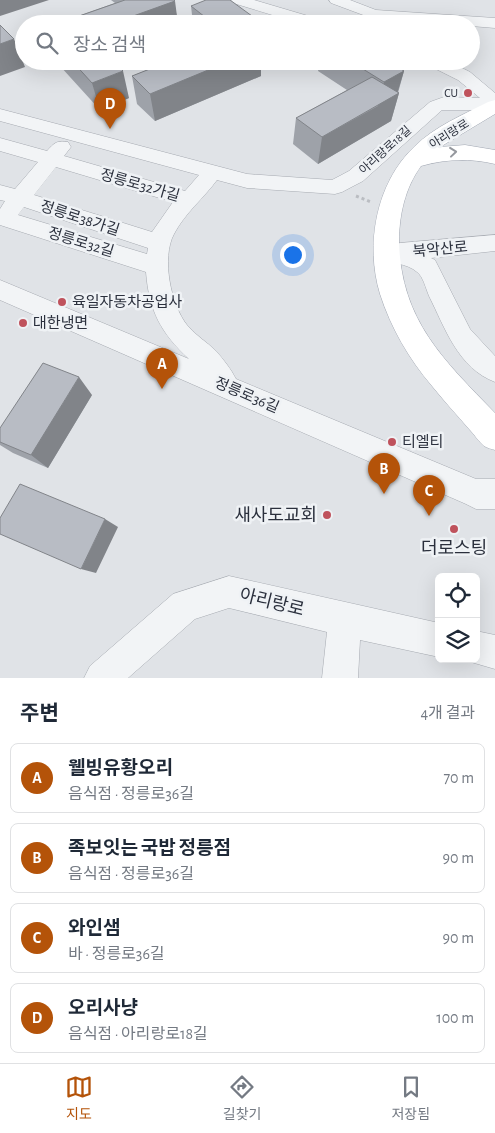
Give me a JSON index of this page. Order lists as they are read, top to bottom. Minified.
{"streets":{"main road":["아리랑로"],"street":["아리랑로18길","정릉로32가길","정릉로38가길","정릉로32길","북악산로","정릉로36길"]},"crossings":[["아리랑로","아리랑로18길"],["아리랑로","북악산로"],["정릉로32가길","정릉로38가길"],["정릉로32가길","정릉로32길"],["정릉로38가길","정릉로32길"]],"places":["CU","육일자동차공업사","대한냉면","티엘티","새사도교회","더로스팅"],"page":{"search":"장소 검색","pins":["D","A","B","C"],"heading":["주변","4개 결과"],"list":[{"mark":"A","name":"웰빙유황오리","note":"음식점 · 정릉로36길","value":"70 m"},{"mark":"B","name":"족보잇는 국밥 정릉점","note":"음식점 · 정릉로36길","value":"90 m"},{"mark":"C","name":"와인샘","note":"바 · 정릉로36길","value":"90 m"},{"mark":"D","name":"오리사냥","note":"음식점 · 아리랑로18길","value":"100 m"}],"nav":["지도","길찾기","저장됨"]}}
